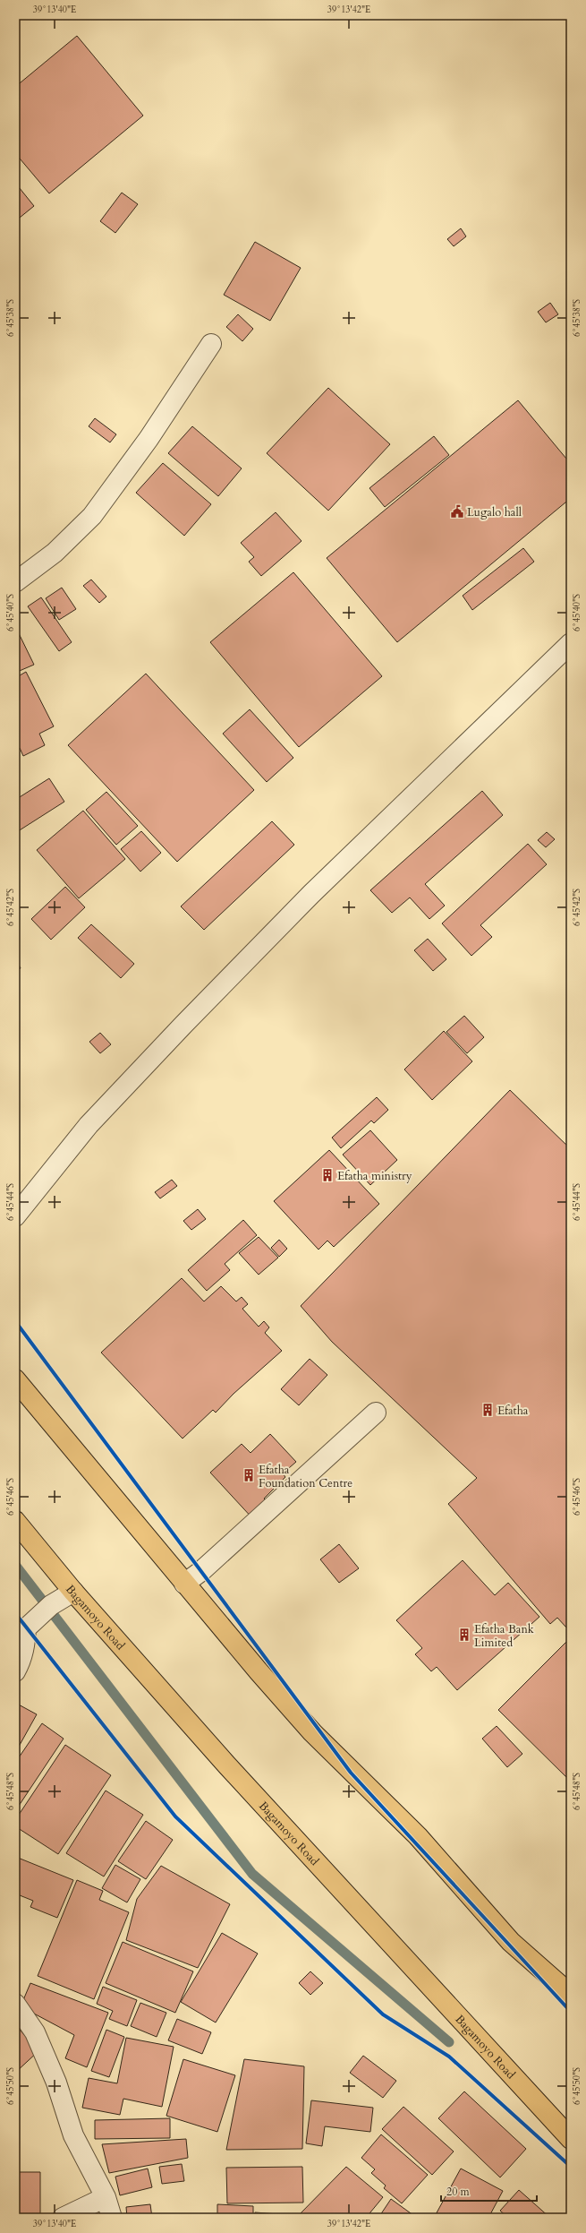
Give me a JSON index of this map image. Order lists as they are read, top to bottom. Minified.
{"streets":{"highway":["Bagamoyo Road"]},"places":{"public building":["Lugalo hall"],"building":["Efatha ministry","Efatha","Efatha Foundation Centre","Efatha Bank Limited"]},"scale_bar":"20 m","coordinates":["39°13'40\"E","39°13'42\"E","6°45'38\"S","6°45'40\"S","6°45'42\"S","6°45'44\"S","6°45'46\"S","6°45'48\"S","6°45'50\"S"]}
